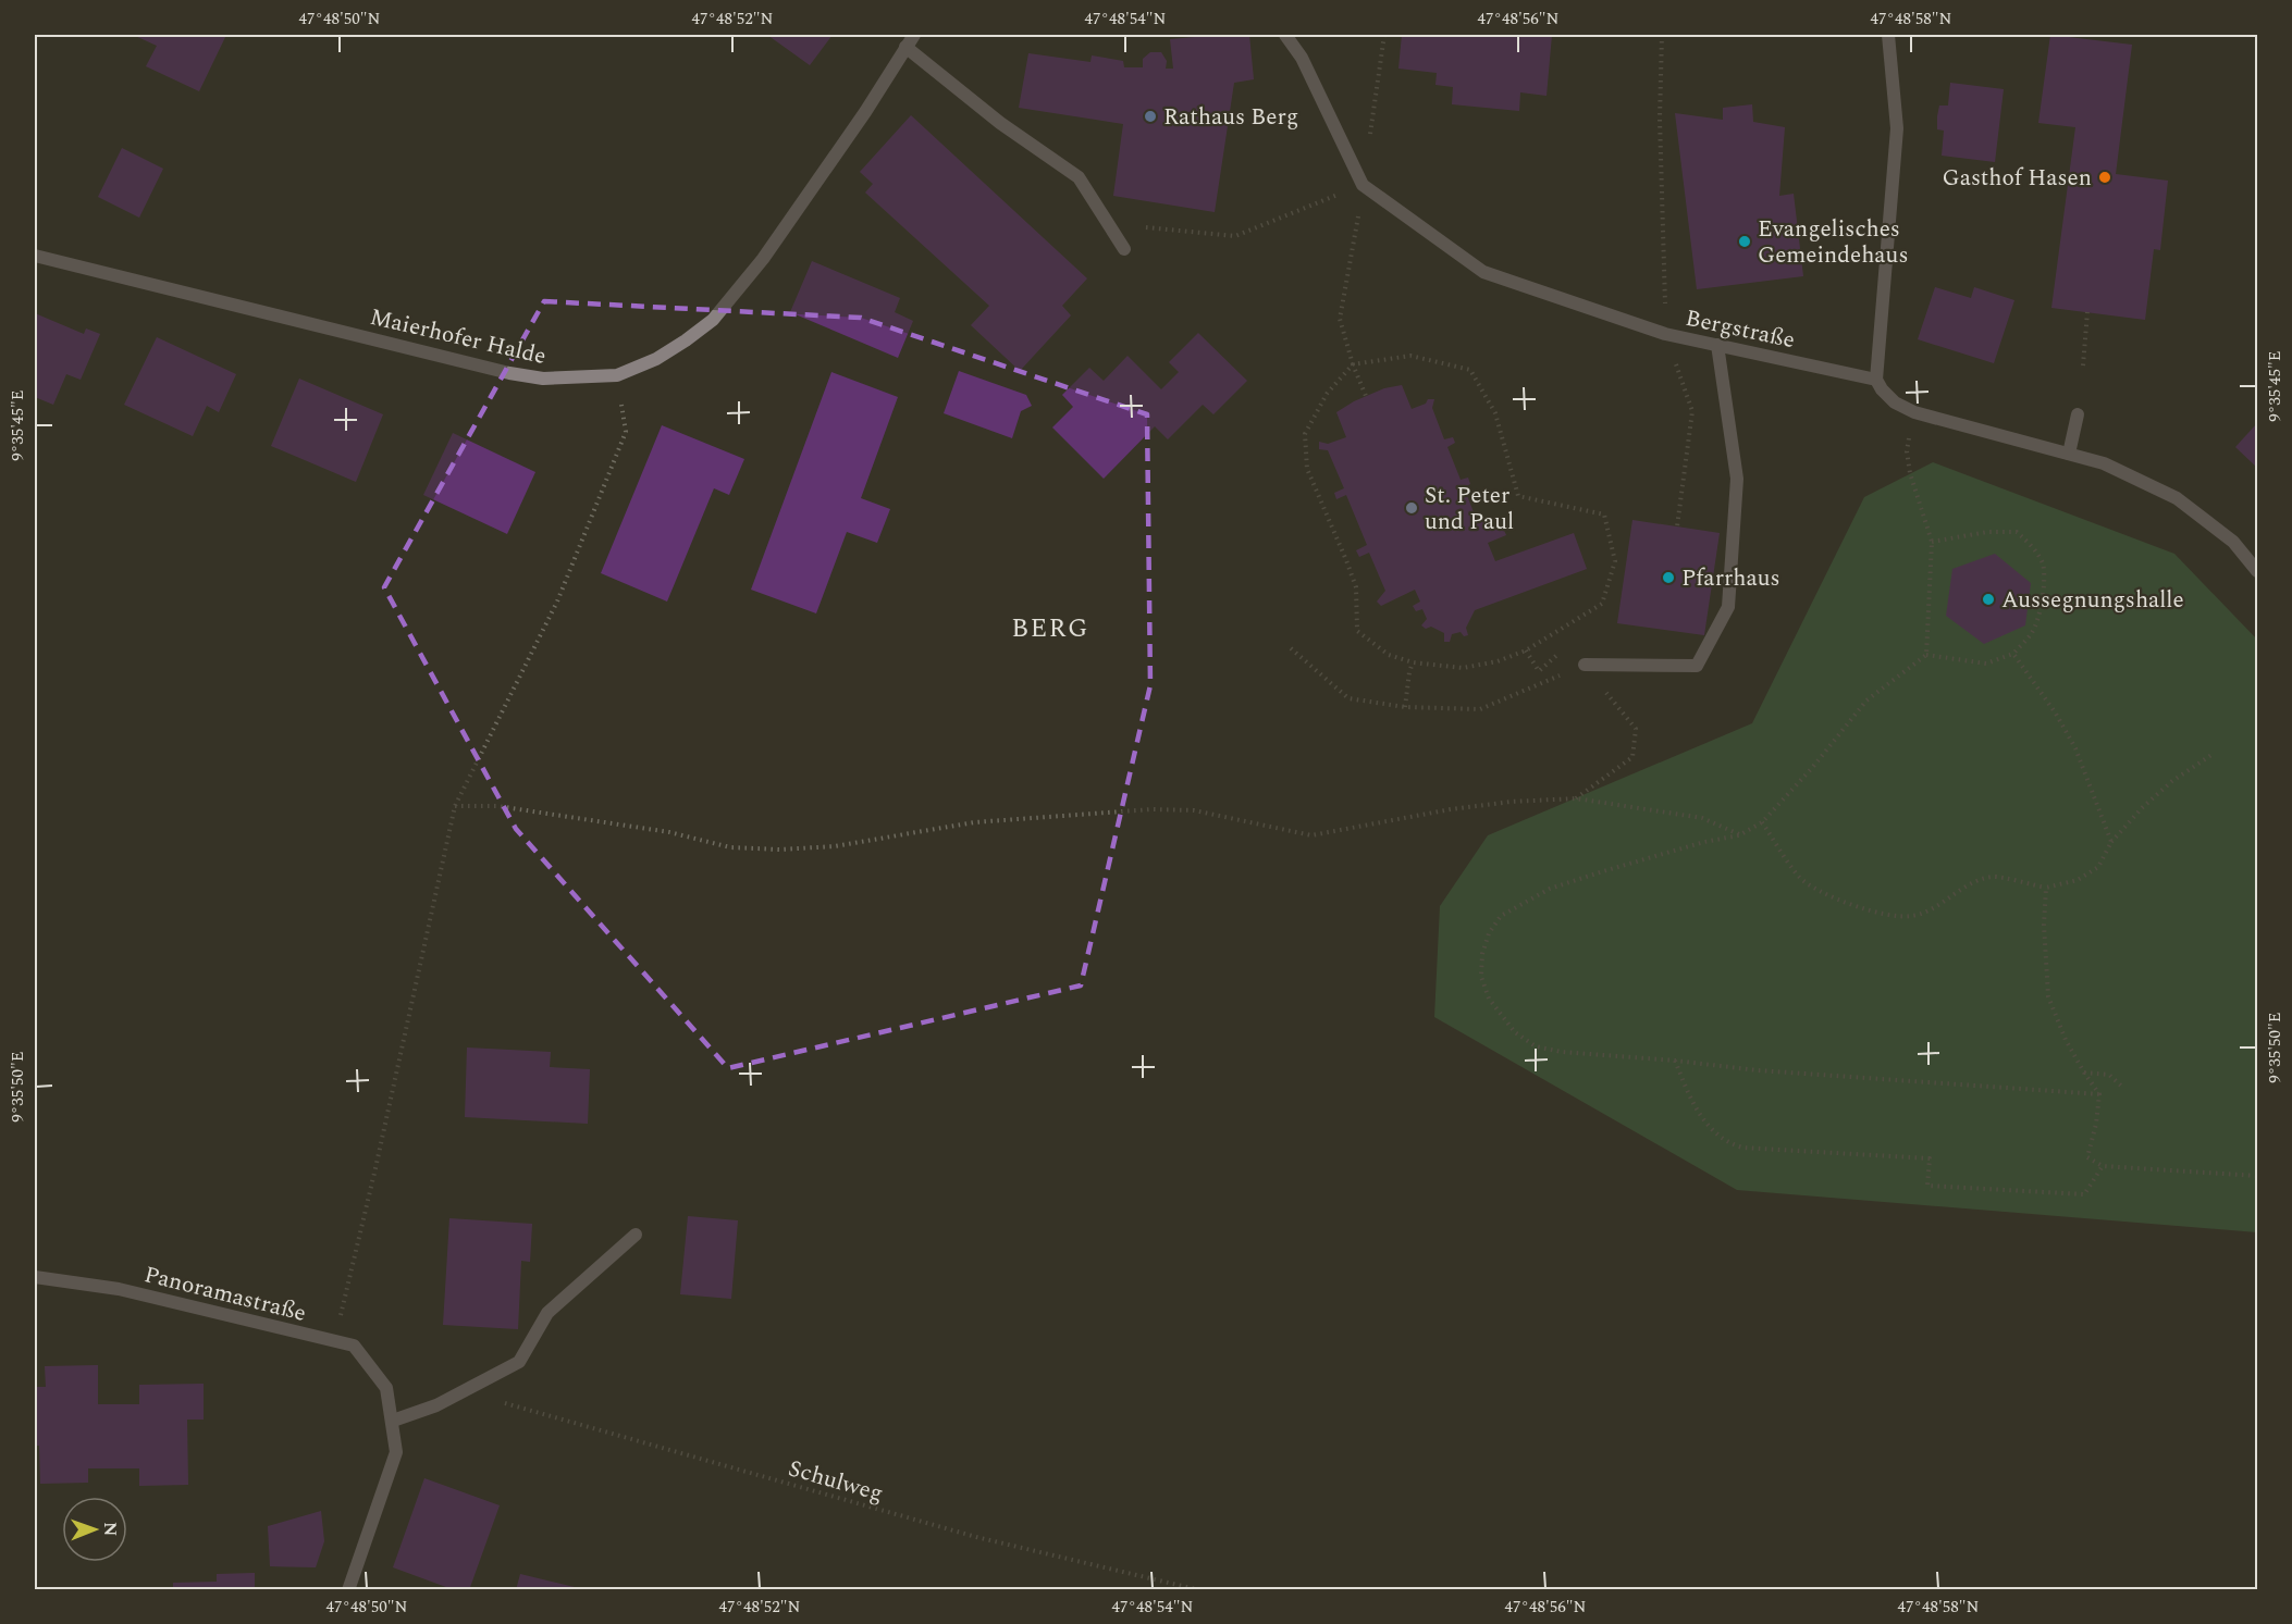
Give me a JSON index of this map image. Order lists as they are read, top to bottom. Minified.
{"streets":{"street":["Bergstraße","Maierhofer Halde","Panoramastraße"],"path":["Schulweg"]},"districts":["BERG"],"places":["Rathaus Berg","Gasthof Hasen","Evangelisches Gemeindehaus","St. Peter und Paul","Pfarrhaus","Aussegnungshalle"],"north":"right","coordinates":["47°48'50\"N","47°48'52\"N","47°48'54\"N","47°48'56\"N","47°48'58\"N","9°35'45\"E","9°35'50\"E"]}
